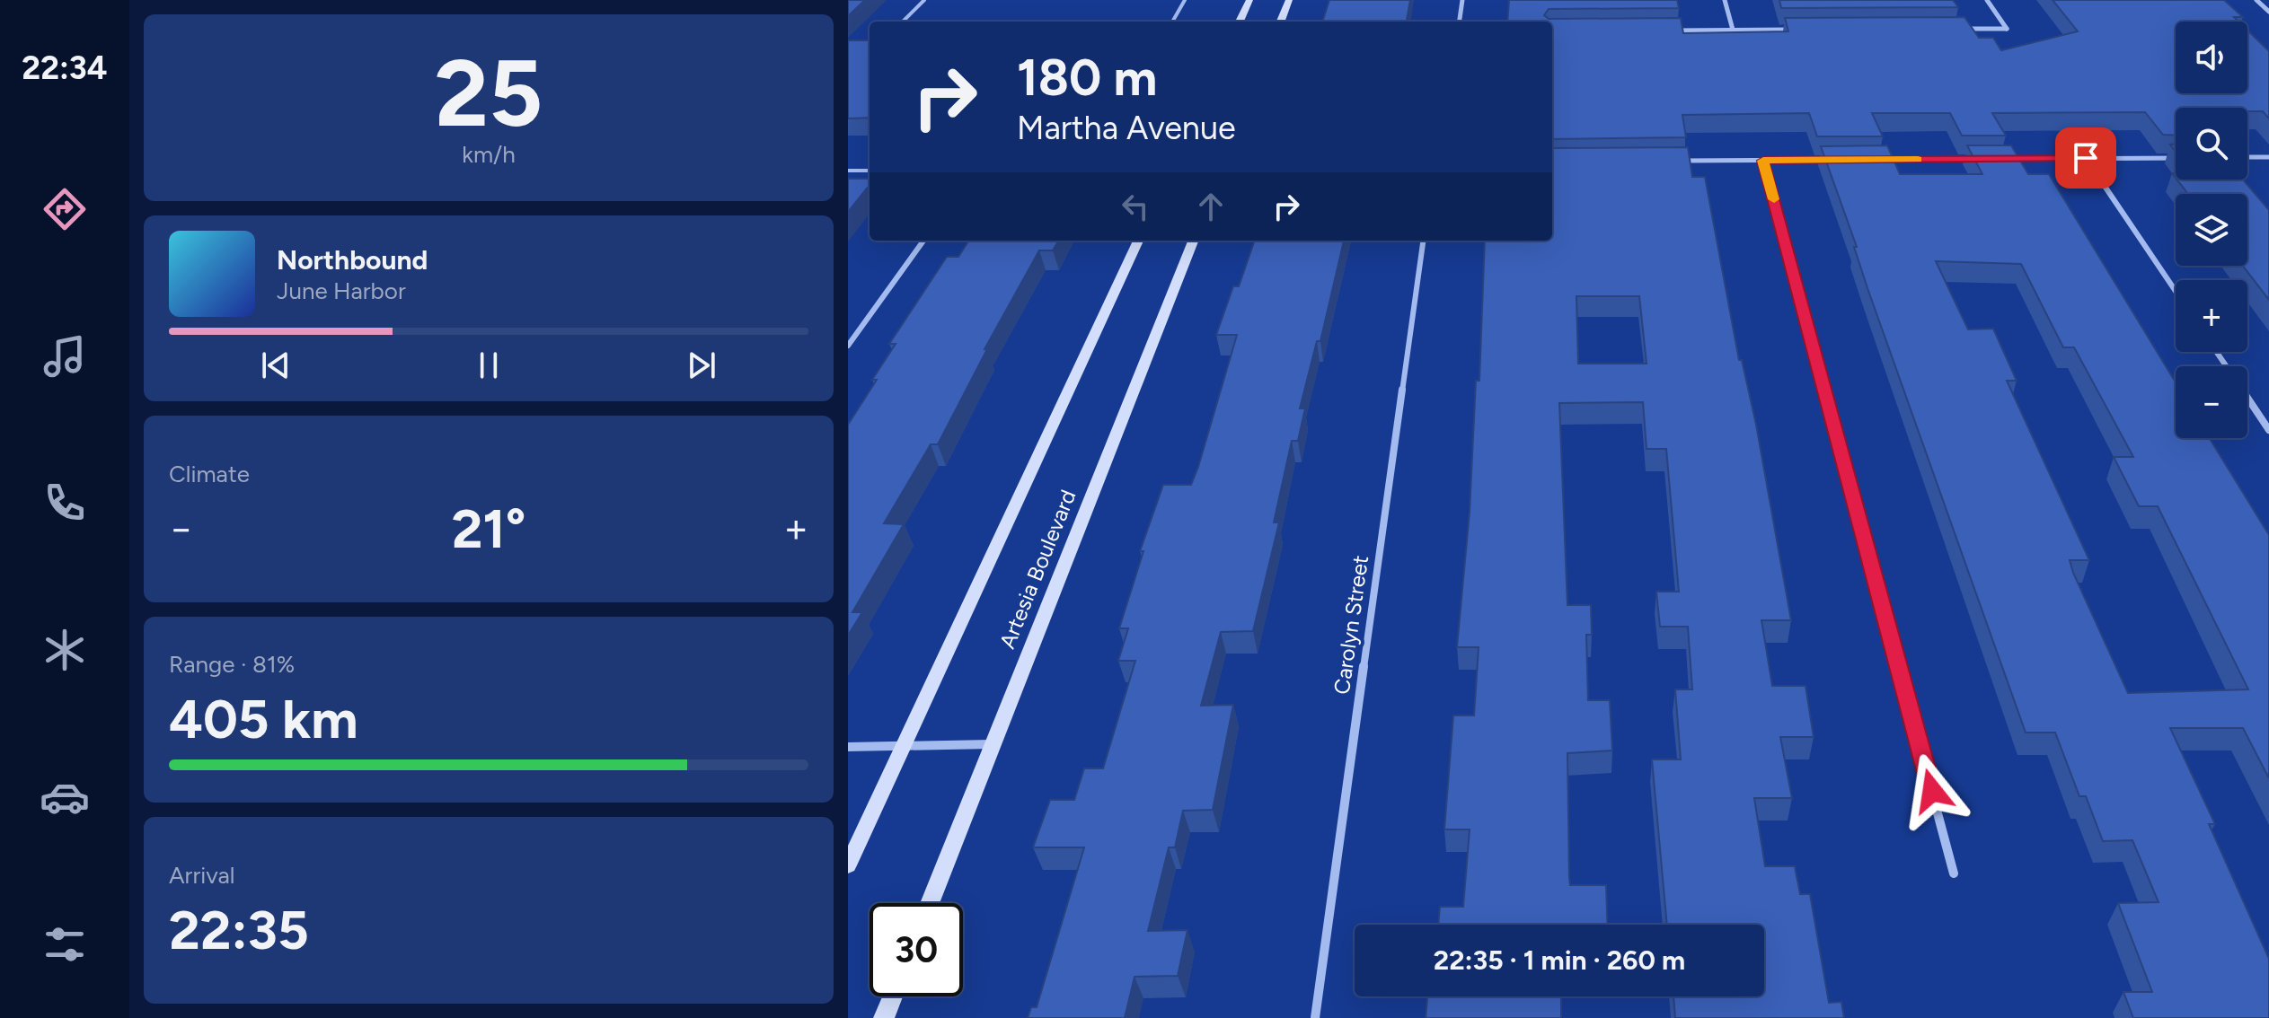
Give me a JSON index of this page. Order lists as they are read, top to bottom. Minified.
{"streets":{"main road":["Artesia Boulevard"],"street":["Carolyn Street"]},"page":{"tabs":"22:34","tile":[["25","km/h"],"Climate",["Range · 81%","405 km"],["Arrival","22:35"]],"map_buttons":["+","−"],"turn":["180 m","Martha Avenue"],"song":["Northbound","June Harbor"],"heat":["−","21°","+"],"limit":"30","trip":"22:35 · 1 min · 260 m"}}
